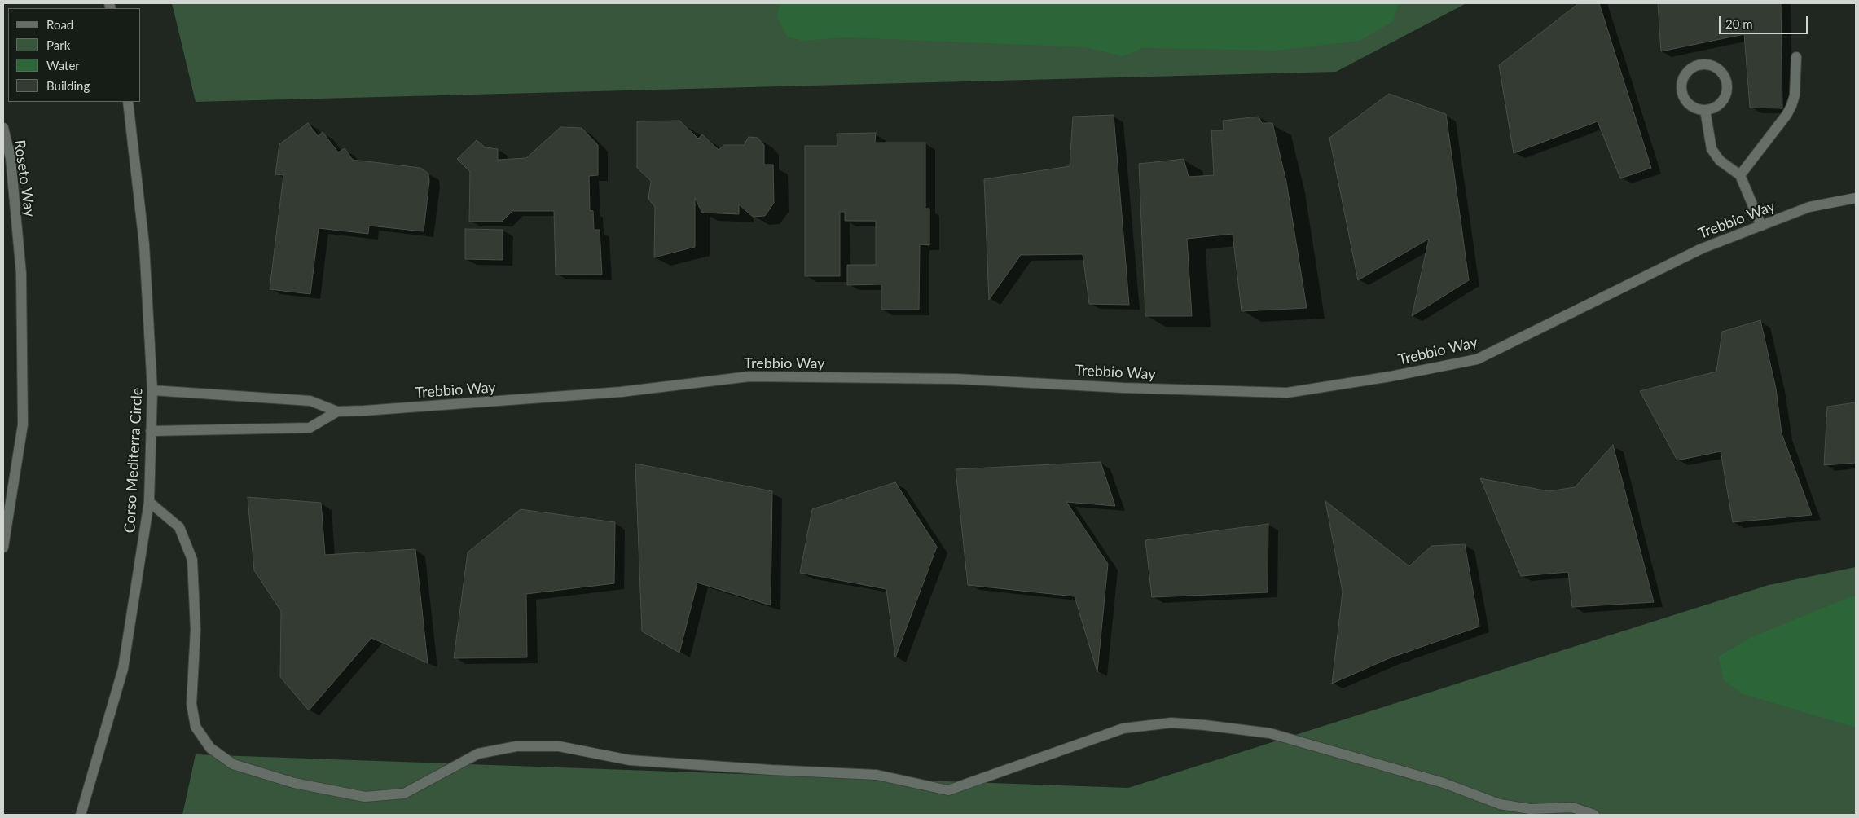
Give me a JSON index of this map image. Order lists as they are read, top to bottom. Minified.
{"streets":{"street":["Roseto Way","Trebbio Way","Corso Mediterra Circle"]},"crossings":[["Trebbio Way","Corso Mediterra Circle"]],"legend":["Road","Park","Water","Building"],"scale_bar":"20 m"}
